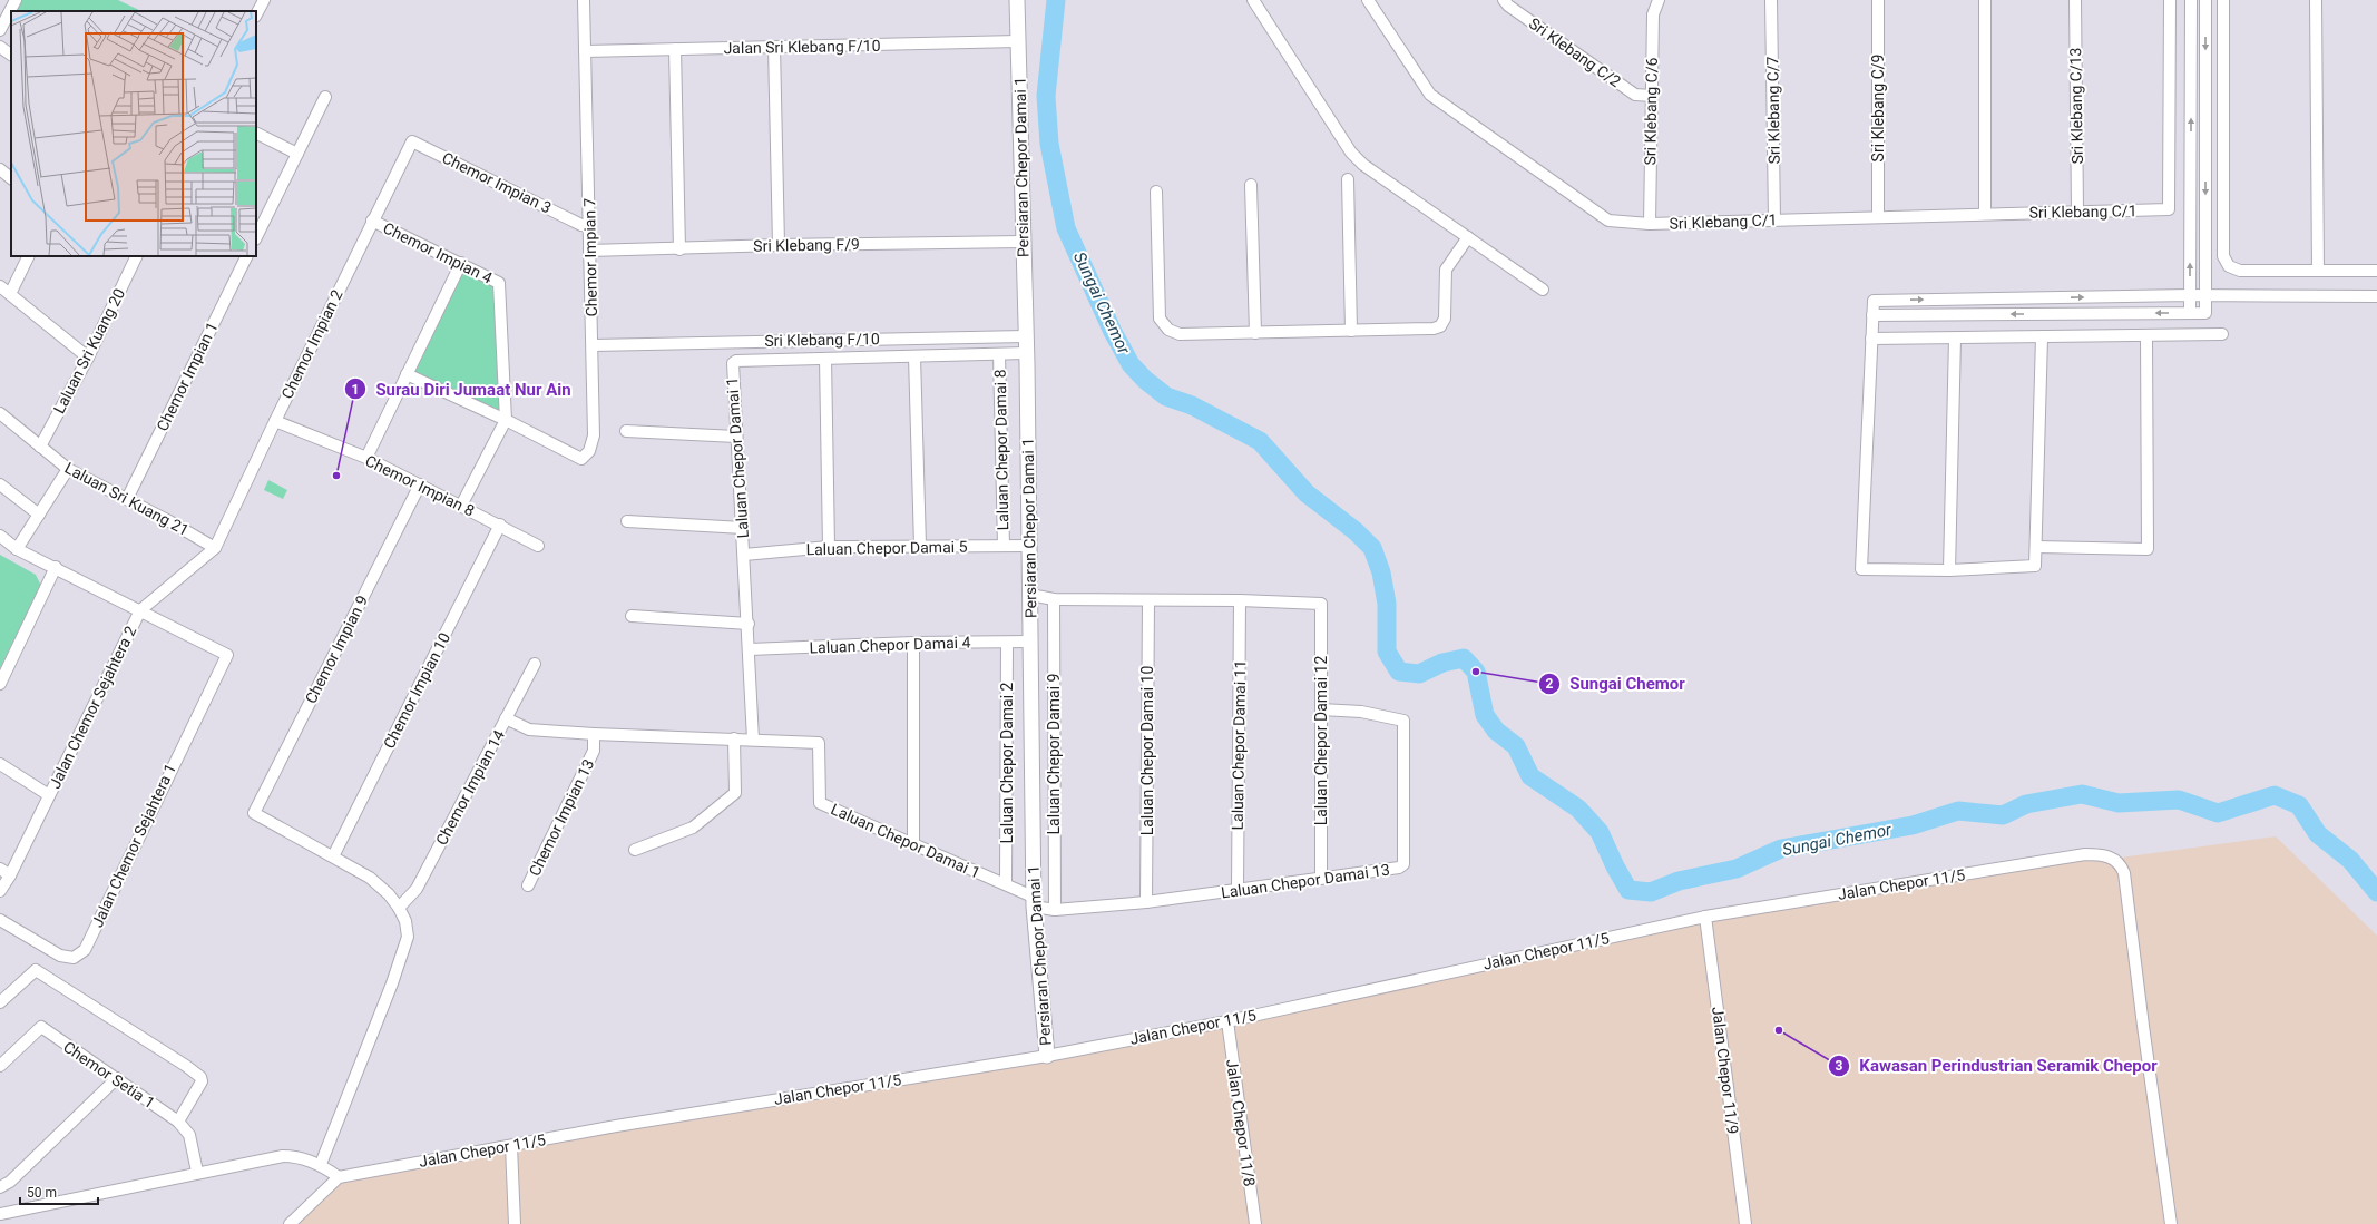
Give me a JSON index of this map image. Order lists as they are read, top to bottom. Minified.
{"streets":{"street":["Jalan Sri Klebang F/10","Sri Klebang C/2","Sri Klebang C/13","Sri Klebang C/9","Sri Klebang C/7","Sri Klebang C/6","Persiaran Chepor Damai 1","Chemor Impian 3","Sri Klebang C/1","Sri Klebang F/9","Chemor Impian 4","Chemor Impian 7","Sri Klebang F/10","Chemor Impian 2","Laluan Sri Kuang 20","Chemor Impian 1","Laluan Chepor Damai 8","Laluan Chepor Damai 1","Chemor Impian 8","Laluan Sri Kuang 21","Laluan Chepor Damai 5","Laluan Chepor Damai 4","Chemor Impian 9","Chemor Impian 10","Jalan Chemor Sejahtera 2","Laluan Chepor Damai 12","Laluan Chepor Damai 11","Laluan Chepor Damai 10","Laluan Chepor Damai 9","Laluan Chepor Damai 2","Chemor Impian 14","Chemor Impian 13","Jalan Chemor Sejahtera 1","Laluan Chepor Damai 13","Jalan Chepor 11/5","Jalan Chepor 11/9","Chemor Setia 1","Jalan Chepor 11/8"]},"crossings":[["Jalan Sri Klebang F/10","Persiaran Chepor Damai 1"],["Jalan Sri Klebang F/10","Chemor Impian 7"],["Sri Klebang C/2","Sri Klebang C/6"],["Sri Klebang C/13","Sri Klebang C/1"],["Sri Klebang C/9","Sri Klebang C/1"],["Sri Klebang C/7","Sri Klebang C/1"],["Sri Klebang C/6","Sri Klebang C/1"],["Persiaran Chepor Damai 1","Sri Klebang F/9"],["Persiaran Chepor Damai 1","Sri Klebang F/10"],["Persiaran Chepor Damai 1","Laluan Chepor Damai 1"],["Persiaran Chepor Damai 1","Laluan Chepor Damai 5"],["Persiaran Chepor Damai 1","Laluan Chepor Damai 4"],["Persiaran Chepor Damai 1","Laluan Chepor Damai 13"],["Persiaran Chepor Damai 1","Jalan Chepor 11/5"],["Chemor Impian 3","Chemor Impian 2"],["Sri Klebang F/9","Chemor Impian 7"],["Chemor Impian 4","Chemor Impian 7"],["Chemor Impian 4","Chemor Impian 2"],["Chemor Impian 7","Sri Klebang F/10"],["Chemor Impian 2","Chemor Impian 8"],["Chemor Impian 2","Laluan Sri Kuang 21"],["Chemor Impian 2","Jalan Chemor Sejahtera 2"],["Laluan Sri Kuang 20","Laluan Sri Kuang 21"],["Chemor Impian 1","Laluan Sri Kuang 21"],["Laluan Chepor Damai 8","Laluan Chepor Damai 1"],["Laluan Chepor Damai 8","Laluan Chepor Damai 5"],["Laluan Chepor Damai 1","Laluan Chepor Damai 5"],["Laluan Chepor Damai 1","Laluan Chepor Damai 4"],["Laluan Chepor Damai 1","Laluan Chepor Damai 2"],["Laluan Chepor Damai 1","Chemor Impian 13"],["Laluan Chepor Damai 1","Laluan Chepor Damai 13"],["Chemor Impian 8","Chemor Impian 9"],["Chemor Impian 8","Chemor Impian 10"],["Laluan Sri Kuang 21","Jalan Chemor Sejahtera 2"],["Laluan Chepor Damai 4","Laluan Chepor Damai 2"],["Chemor Impian 9","Chemor Impian 10"],["Jalan Chemor Sejahtera 2","Jalan Chemor Sejahtera 1"],["Laluan Chepor Damai 12","Laluan Chepor Damai 11"],["Laluan Chepor Damai 12","Laluan Chepor Damai 13"],["Laluan Chepor Damai 11","Laluan Chepor Damai 13"],["Laluan Chepor Damai 10","Laluan Chepor Damai 13"],["Laluan Chepor Damai 9","Laluan Chepor Damai 13"],["Chemor Impian 14","Chemor Impian 13"],["Jalan Chepor 11/5","Jalan Chepor 11/9"],["Jalan Chepor 11/5","Jalan Chepor 11/8"]],"water":["Sungai Chemor"],"places":["Surau Diri Jumaat Nur Ain","Sungai Chemor","Kawasan Perindustrian Seramik Chepor"],"scale_bar":"50 m"}
